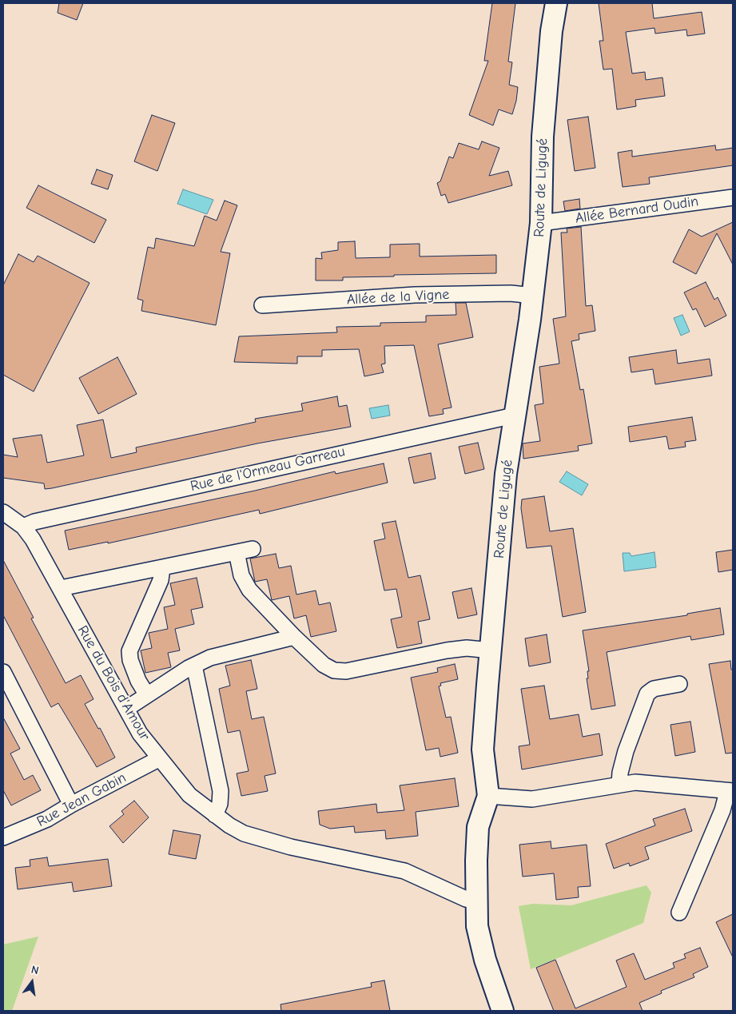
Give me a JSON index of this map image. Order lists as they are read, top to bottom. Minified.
{"streets":{"street":["Route de Ligugé","Allée Bernard Oudin","Allée de la Vigne","Rue de l'Ormeau Garreau","Rue du Bois d'Amour","Rue Jean Gabin"]},"crossings":[["Route de Ligugé","Allée Bernard Oudin"],["Route de Ligugé","Allée de la Vigne"],["Route de Ligugé","Rue de l'Ormeau Garreau"],["Route de Ligugé","Rue du Bois d'Amour"],["Rue de l'Ormeau Garreau","Rue du Bois d'Amour"],["Rue du Bois d'Amour","Rue Jean Gabin"]],"north":"top"}
